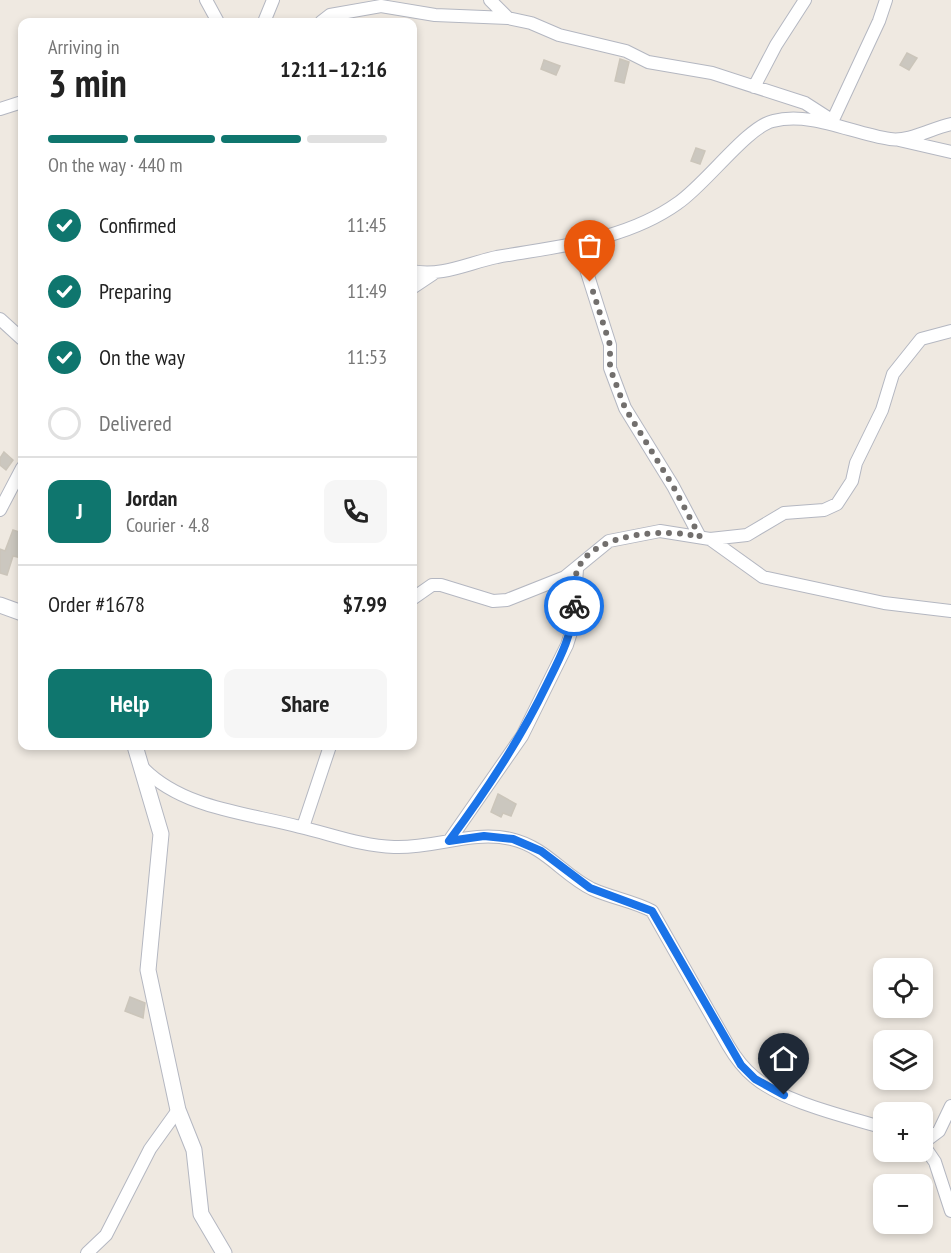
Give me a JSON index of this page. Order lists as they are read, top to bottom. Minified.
{"page":{"heading":["3 min","Arriving in","12:11–12:16"],"panel":["Jordan","Courier · 4.8","Order #1678","$7.99"],"bar":"On the way · 440 m","list":[["Confirmed","11:45"],["Preparing","11:49"],["On the way","11:53"],"Delivered"],"round":"J","buttons":["Help","Share"],"map_buttons":["+","−"]}}
